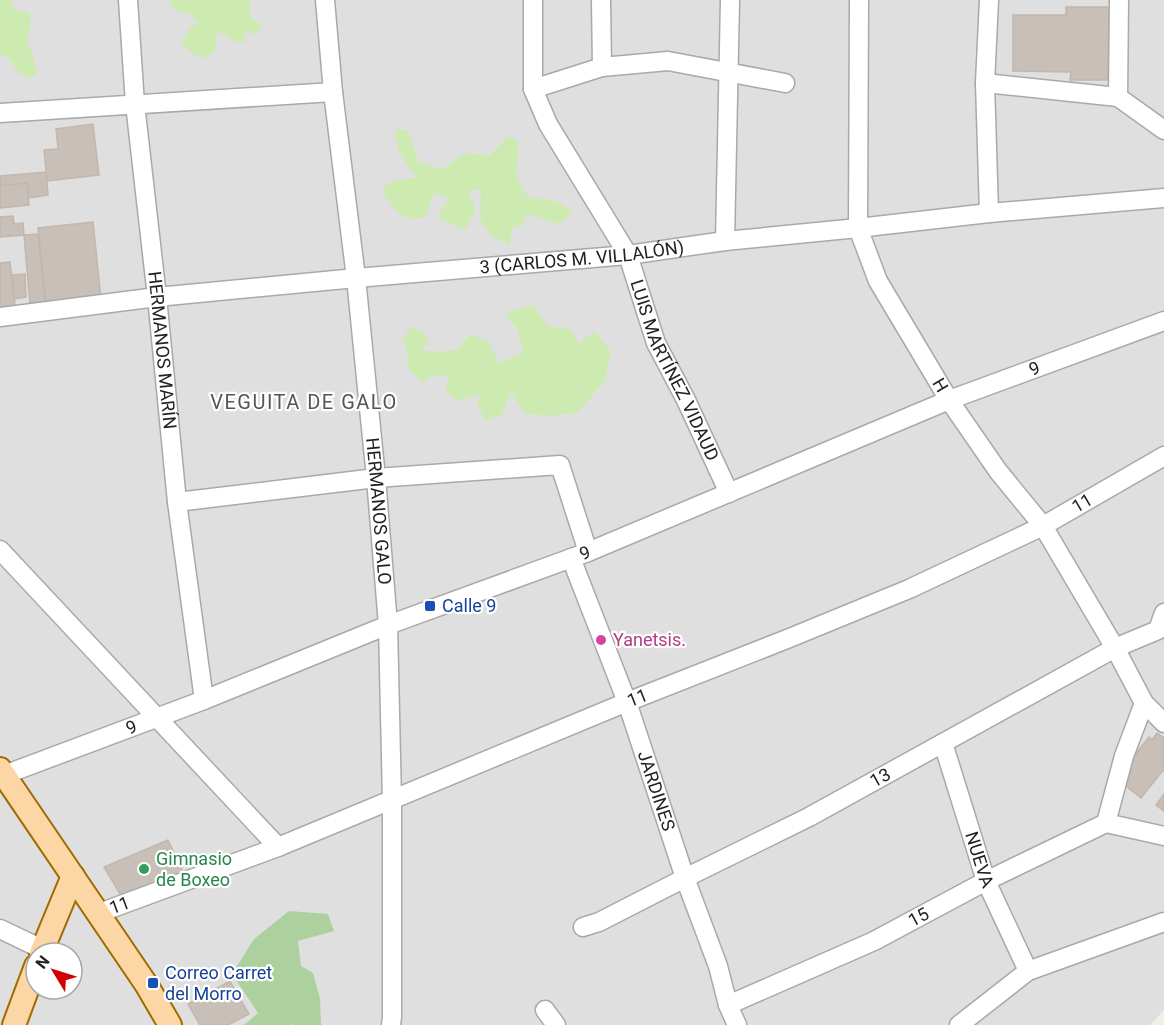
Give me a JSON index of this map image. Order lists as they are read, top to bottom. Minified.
{"streets":{"street":["3 (CARLOS M. VILLALÓN)","HERMANOS MARÍN","9","LUIS MARTÍNEZ VIDAUD","H","11","HERMANOS GALO","13","JARDINES","NUEVA","15"]},"crossings":[["3 (CARLOS M. VILLALÓN)","HERMANOS MARÍN"],["3 (CARLOS M. VILLALÓN)","LUIS MARTÍNEZ VIDAUD"],["3 (CARLOS M. VILLALÓN)","H"],["3 (CARLOS M. VILLALÓN)","HERMANOS GALO"],["HERMANOS MARÍN","9"],["9","LUIS MARTÍNEZ VIDAUD"],["9","H"],["9","HERMANOS GALO"],["9","JARDINES"],["H","11"],["H","13"],["11","HERMANOS GALO"],["11","JARDINES"],["HERMANOS GALO","JARDINES"],["13","JARDINES"],["13","NUEVA"],["JARDINES","15"],["NUEVA","15"]],"districts":["VEGUITA DE GALO"],"places":{"transit":["Calle 9","Correo Carret del Morro"],"other":["Yanetsis.","Gimnasio de Boxeo"]},"north":"top left"}
